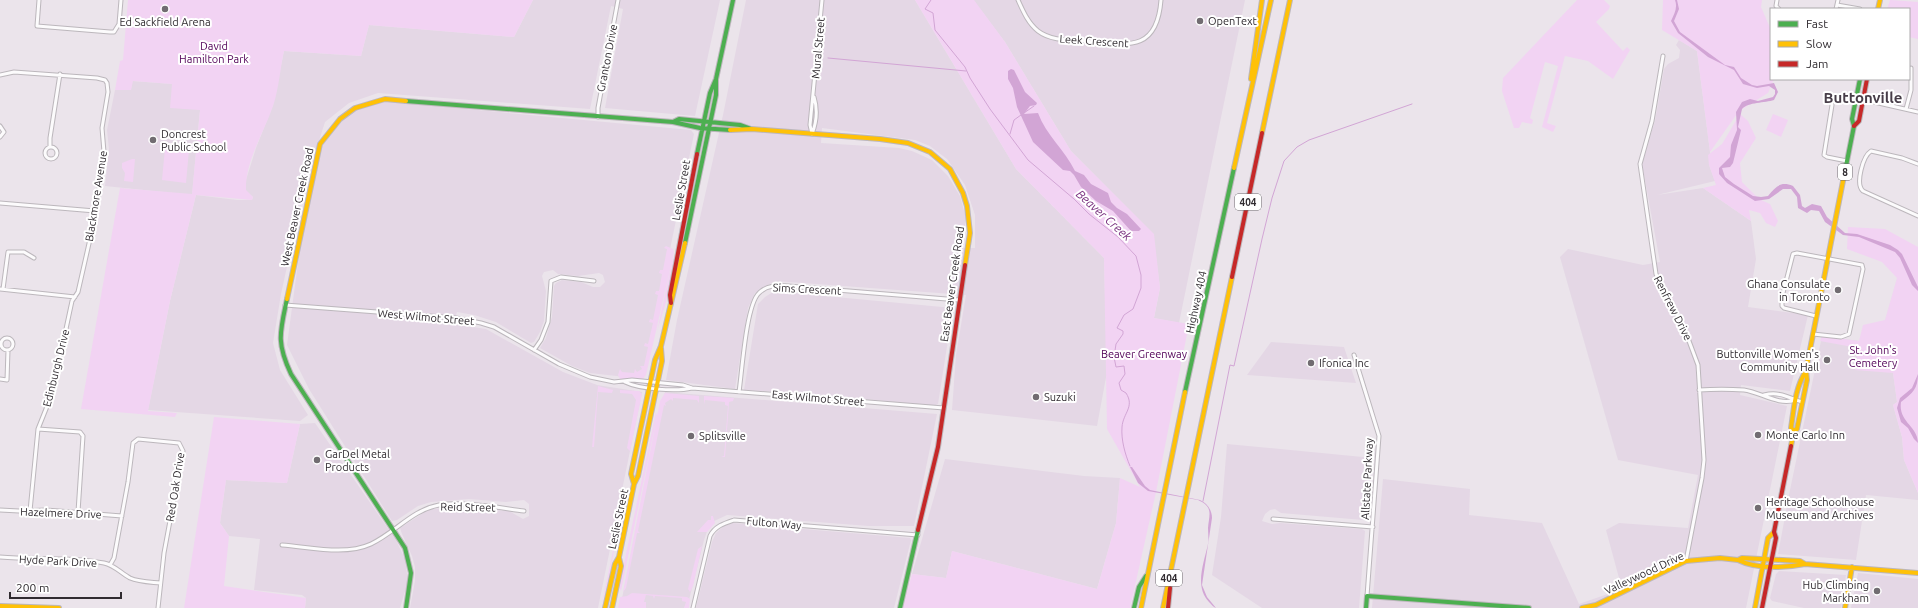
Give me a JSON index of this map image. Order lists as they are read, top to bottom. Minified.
{"streets":{"main road":["8","Leslie Street","404","West Beaver Creek Road","East Beaver Creek Road","Highway 404","Allstate Parkway","Valleywood Drive"],"street":["Leek Crescent","Mural Street","Granton Drive","Blackmore Avenue","Sims Crescent","Renfrew Drive","West Wilmot Street","Edinburgh Drive","East Wilmot Street","Red Oak Drive","Reid Street","Hazelmere Drive","Fulton Way","Hyde Park Drive"]},"crossings":[["Mural Street","East Beaver Creek Road"],["Granton Drive","West Beaver Creek Road"],["8","Valleywood Drive"],["Leslie Street","West Beaver Creek Road"],["Leslie Street","East Beaver Creek Road"],["Leslie Street","West Wilmot Street"],["Leslie Street","East Wilmot Street"],["Blackmore Avenue","Edinburgh Drive"],["West Beaver Creek Road","East Beaver Creek Road"],["West Beaver Creek Road","West Wilmot Street"],["West Beaver Creek Road","Reid Street"],["East Beaver Creek Road","Sims Crescent"],["East Beaver Creek Road","East Wilmot Street"],["East Beaver Creek Road","Fulton Way"],["Sims Crescent","East Wilmot Street"],["Renfrew Drive","Valleywood Drive"],["West Wilmot Street","East Wilmot Street"],["Edinburgh Drive","Hazelmere Drive"],["Red Oak Drive","Hazelmere Drive"],["Red Oak Drive","Hyde Park Drive"]],"districts":["Buttonville"],"water":["Beaver Creek"],"parks":["David Hamilton Park","St. John's Cemetery","Beaver Greenway"],"places":["Ed Sackfield Arena","OpenText","Doncrest Public School","Ghana Consulate in Toronto","Buttonville Women's Community Hall","Ifonica Inc","Suzuki","Monte Carlo Inn","Splitsville","GarDel Metal Products","Heritage Schoolhouse Museum and Archives","Hub Climbing Markham"],"legend":["Fast","Slow","Jam"],"scale_bar":"200 m"}
